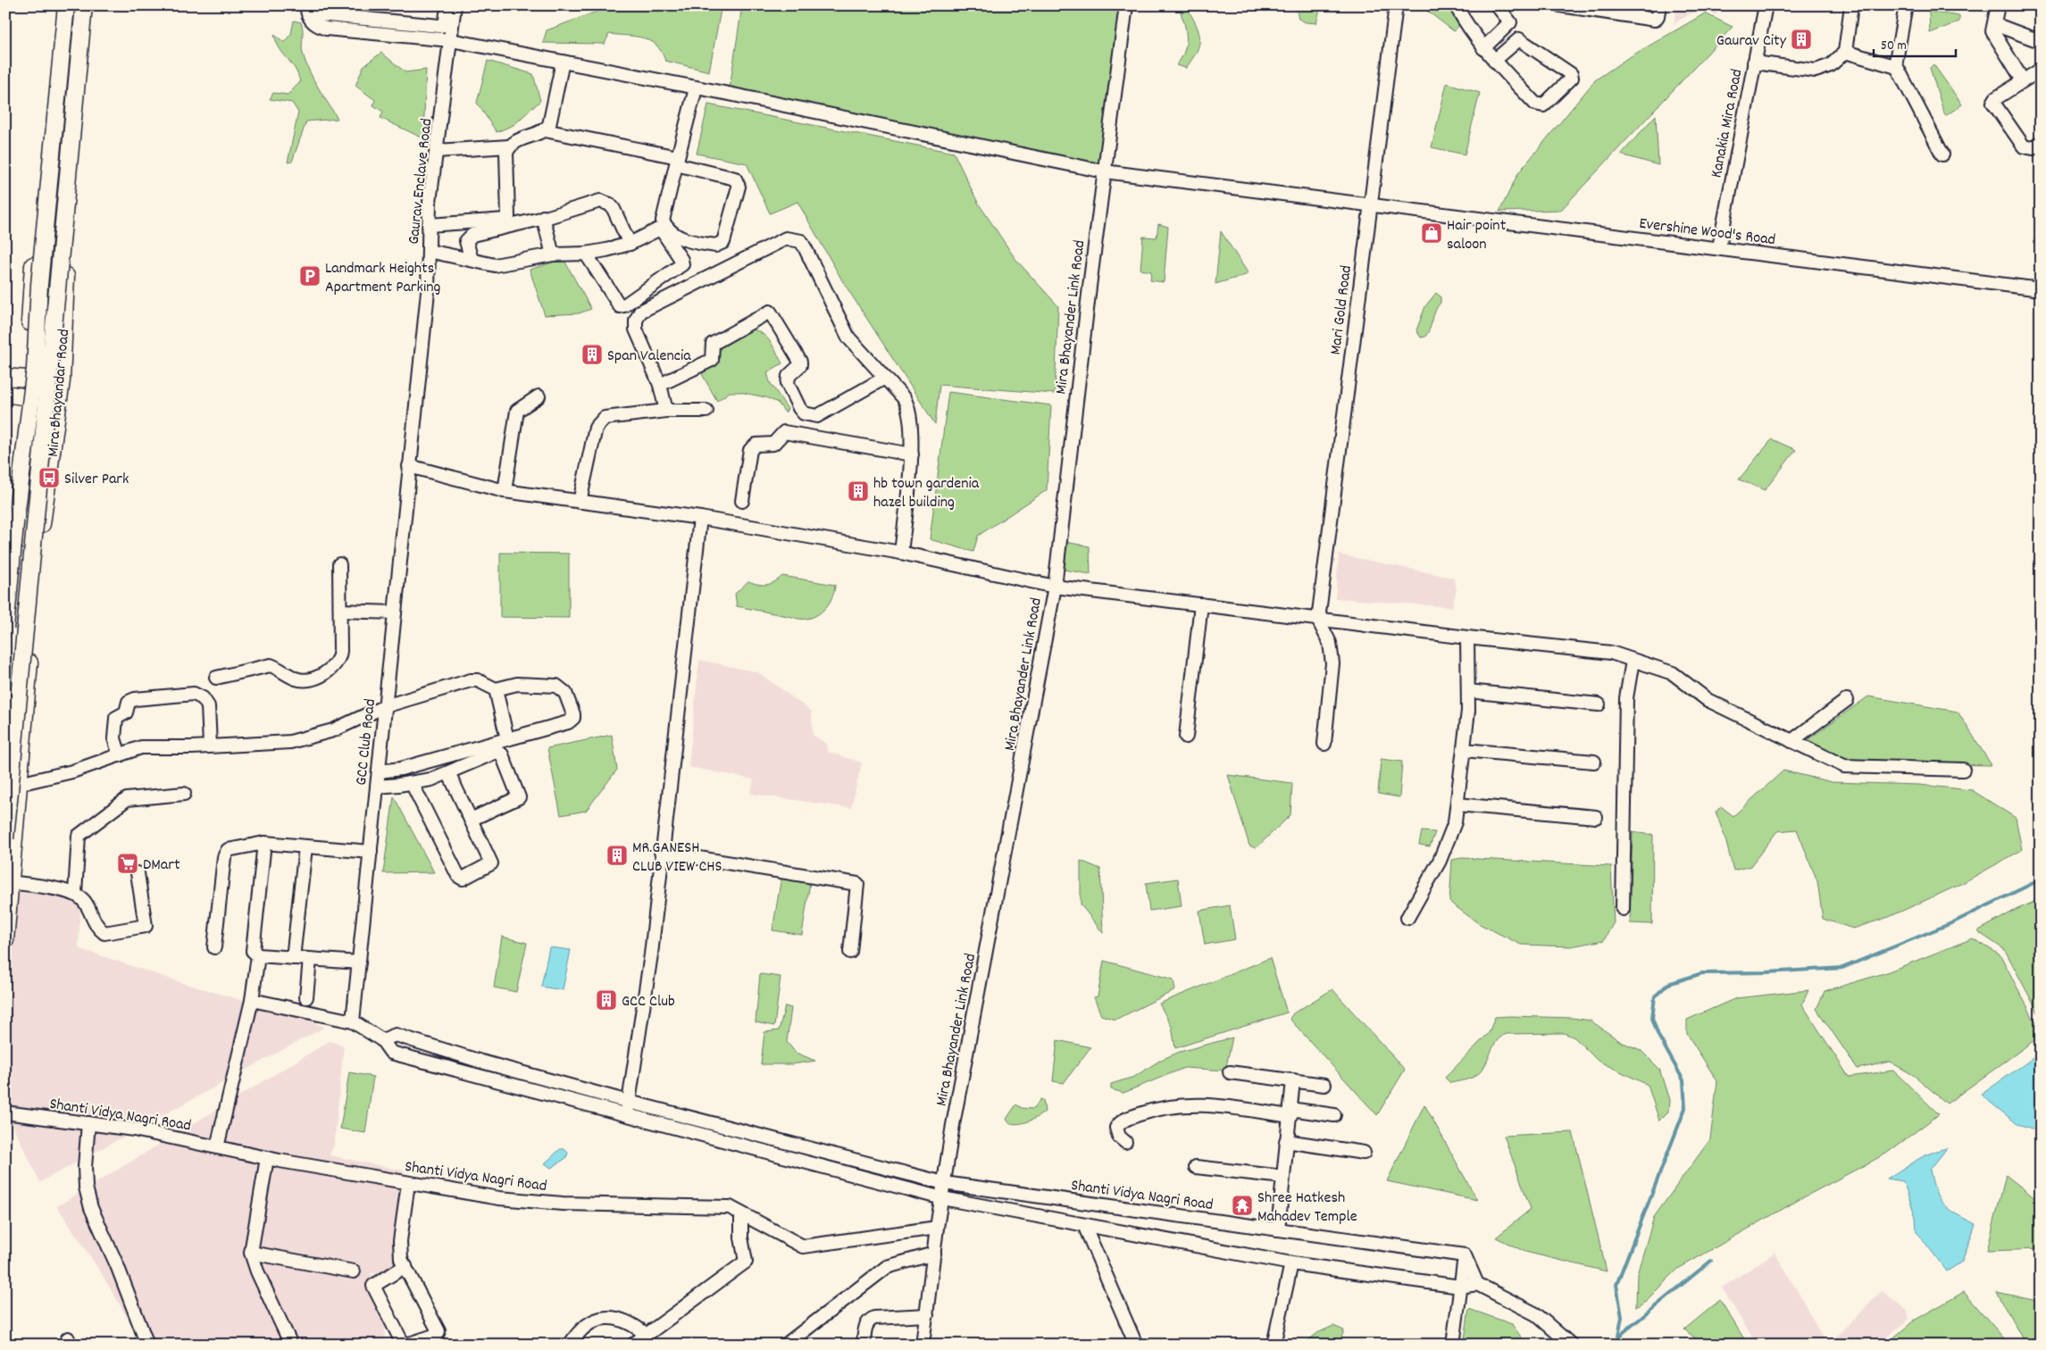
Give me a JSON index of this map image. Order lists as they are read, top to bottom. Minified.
{"streets":{"main road":["Mira Bhayandar Road"],"street":["Kanakia Mira Road","Gaurav Enclave Road","Evershine Wood's Road","Mari Gold Road","Mira Bhayander Link Road","GCC Club Road","Shanti Vidya Nagri Road"]},"crossings":[["Kanakia Mira Road","Evershine Wood's Road"],["Gaurav Enclave Road","Evershine Wood's Road"],["Gaurav Enclave Road","GCC Club Road"],["Evershine Wood's Road","Mari Gold Road"],["Evershine Wood's Road","Mira Bhayander Link Road"],["Mira Bhayander Link Road","Shanti Vidya Nagri Road"]],"places":{"building":["Gaurav City","Span Valencia","hb town gardenia hazel building","MR.GANESH CLUB VIEW CHS","GCC Club"],"shop":["Hair point saloon"],"parking":["Landmark Heights Apartment Parking"],"bus stop":["Silver Park"],"supermarket":["DMart"],"temple":["Shree Hatkesh Mahadev Temple"]},"scale_bar":"50 m"}
